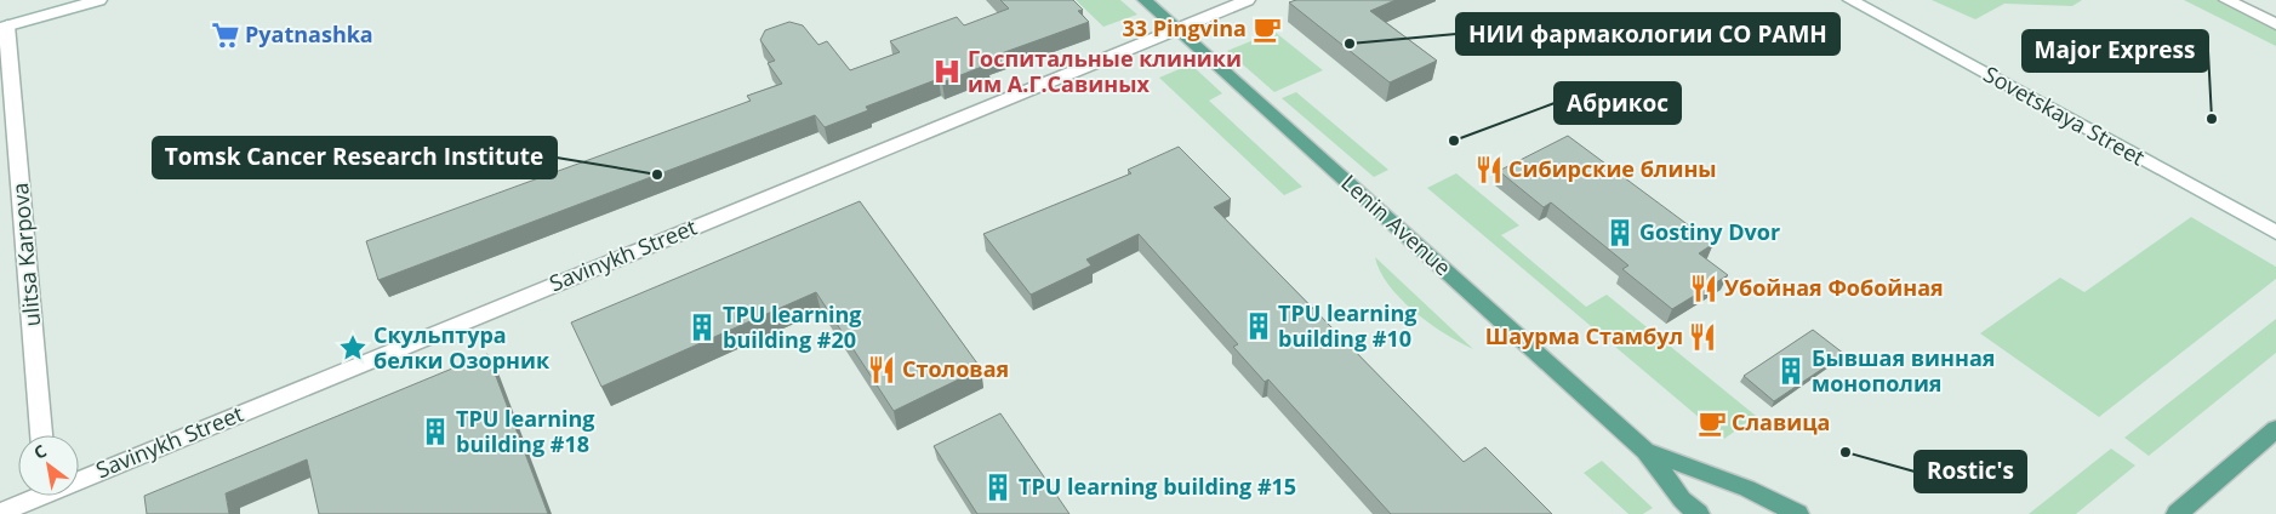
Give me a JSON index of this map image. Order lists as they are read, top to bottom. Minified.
{"streets":{"main road":["Lenin Avenue"],"street":["Sovetskaya Street","ulitsa Karpova","Savinykh Street"]},"crossings":[["Lenin Avenue","Savinykh Street"]],"places":{"cafe":["33 Pingvina","Славица"],"supermarket":["Pyatnashka"],"other":["НИИ фармакологии СО РАМН","Major Express","Абрикос","Tomsk Cancer Research Institute","Rostic's"],"hospital":["Госпитальные клиники им А.Г.Савиных"],"restaurant":["Сибирские блины","Убойная Фобойная","Шаурма Стамбул","Столовая"],"building":["Gostiny Dvor","TPU learning building #10","TPU learning building #20","Бывшая винная монополия","TPU learning building #18","TPU learning building #15"],"place":["Скульптура белки Озорник"]},"north":"top left"}
